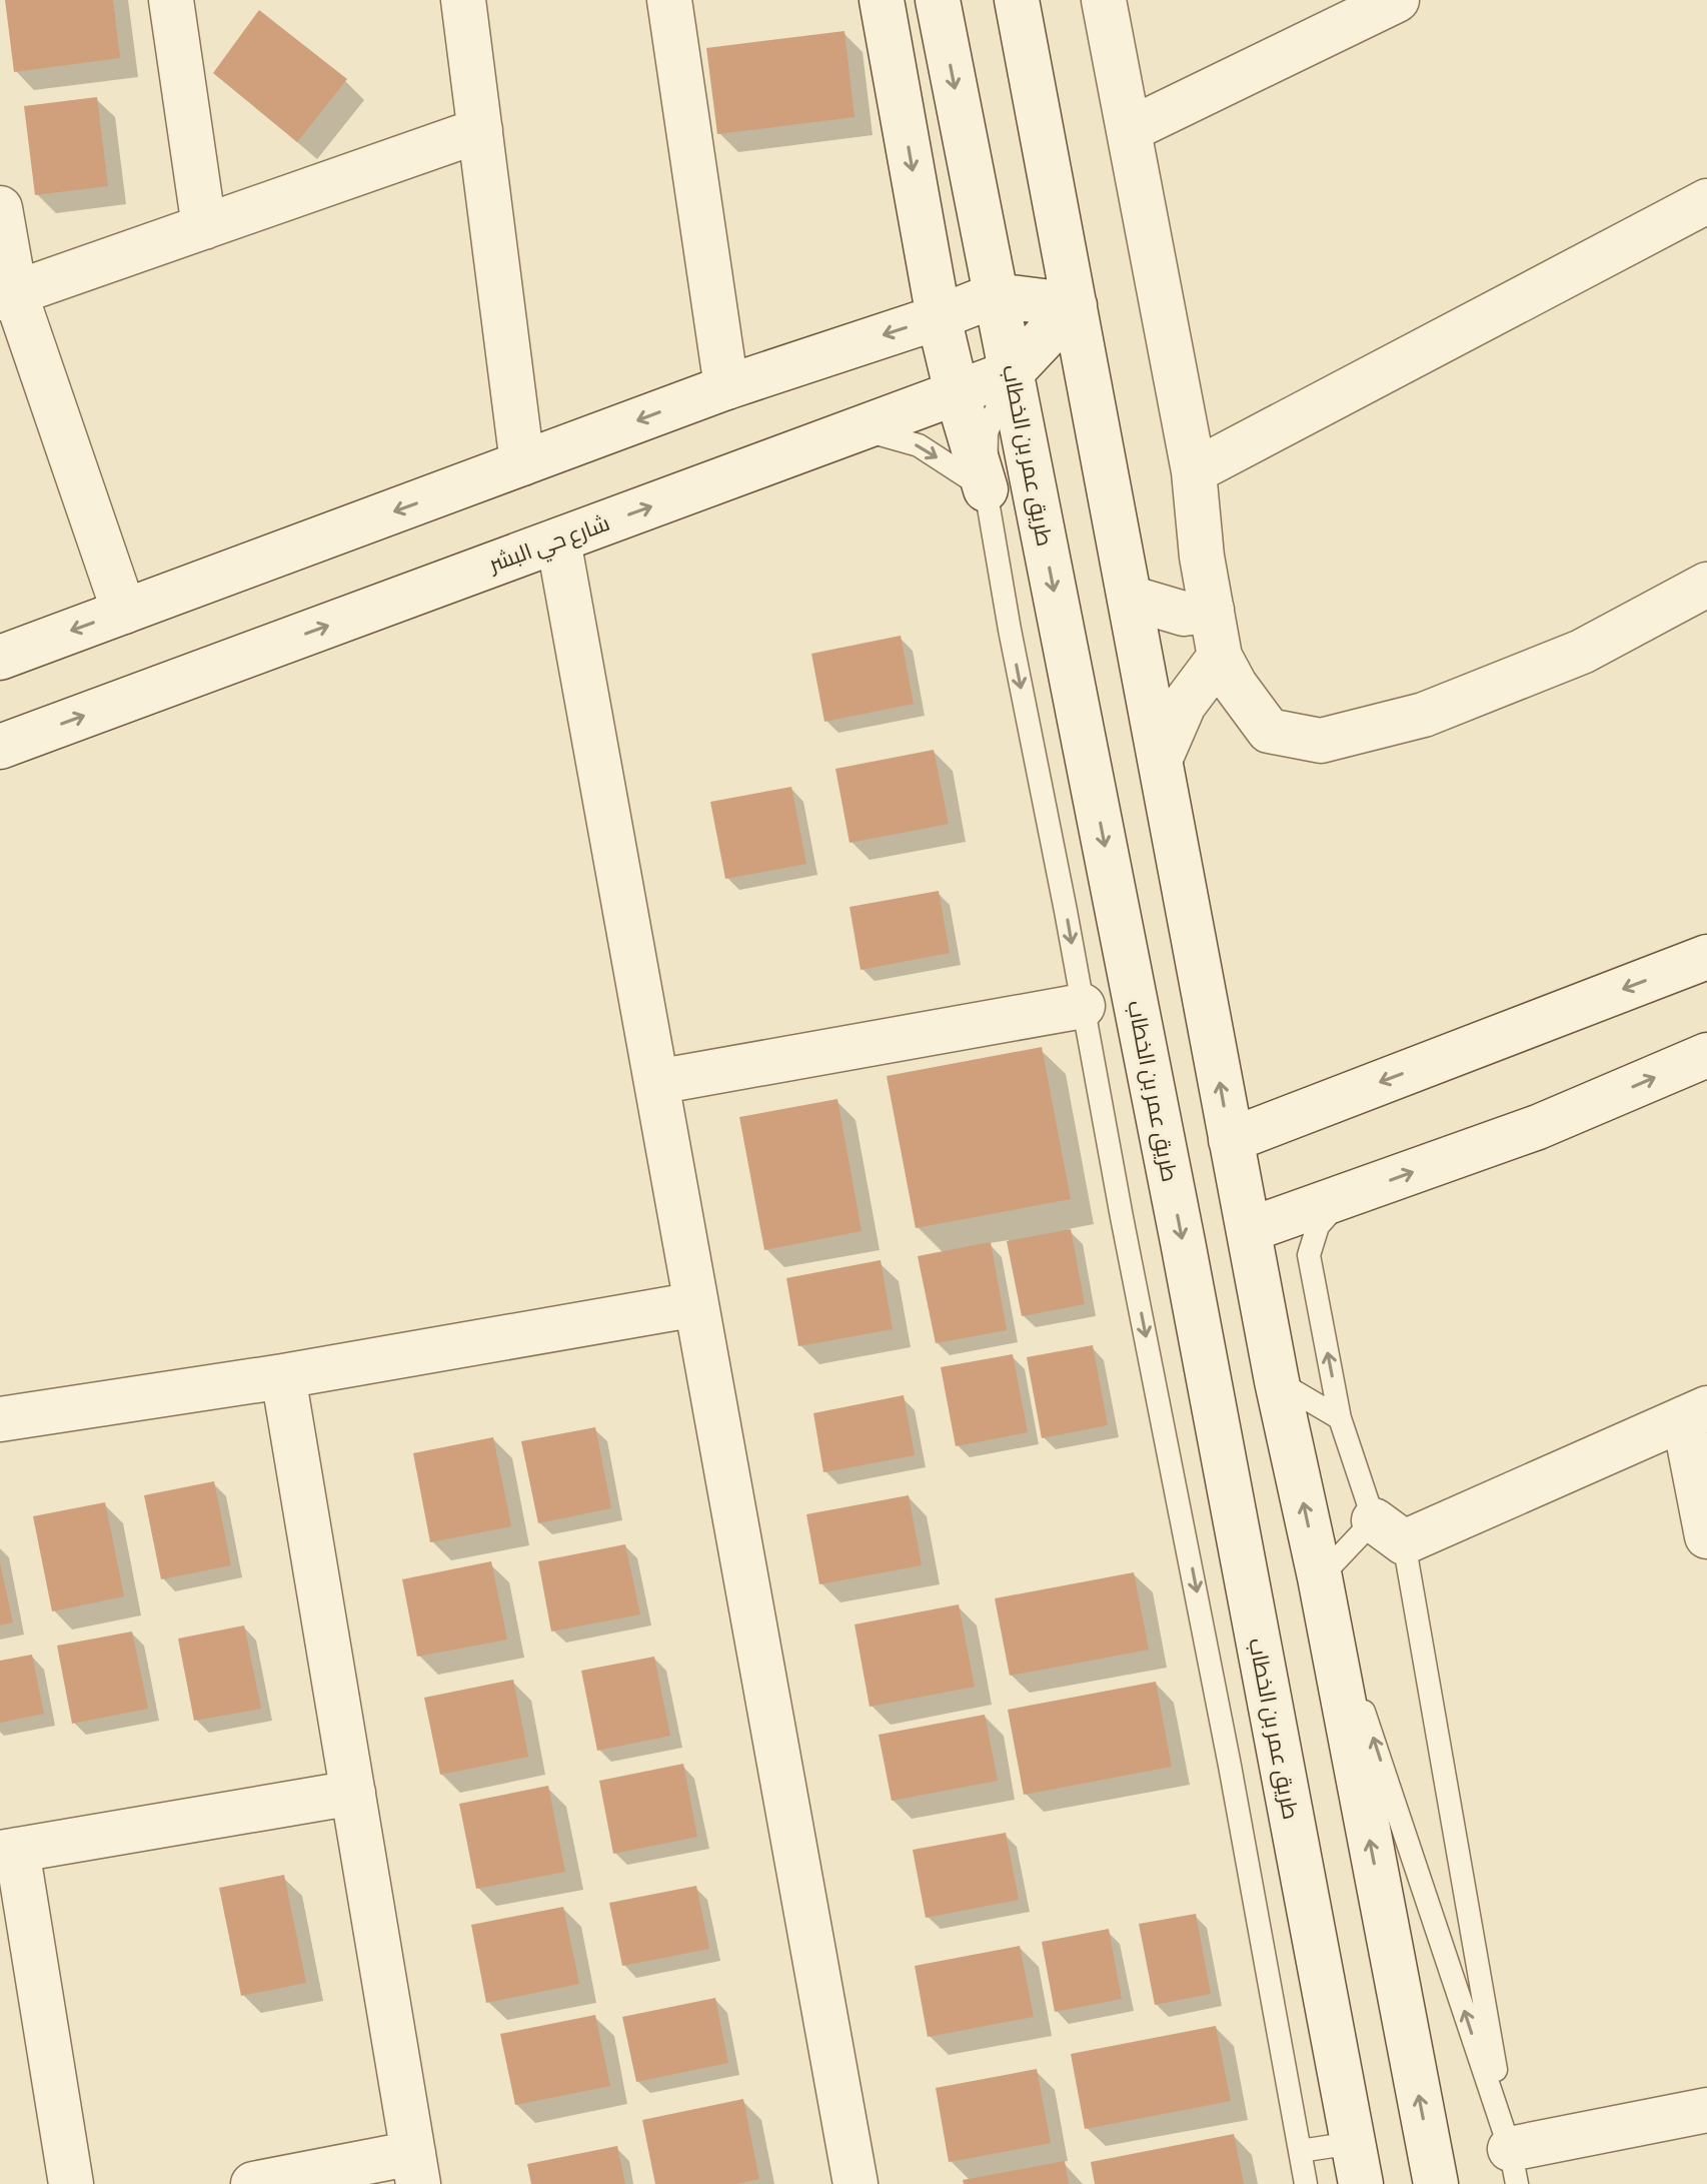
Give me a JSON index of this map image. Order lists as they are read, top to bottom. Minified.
{"streets":{"street":["طريق عمر بن الخطاب","شارع حي البشر"]},"crossings":[["طريق عمر بن الخطاب","شارع حي البشر"]]}
